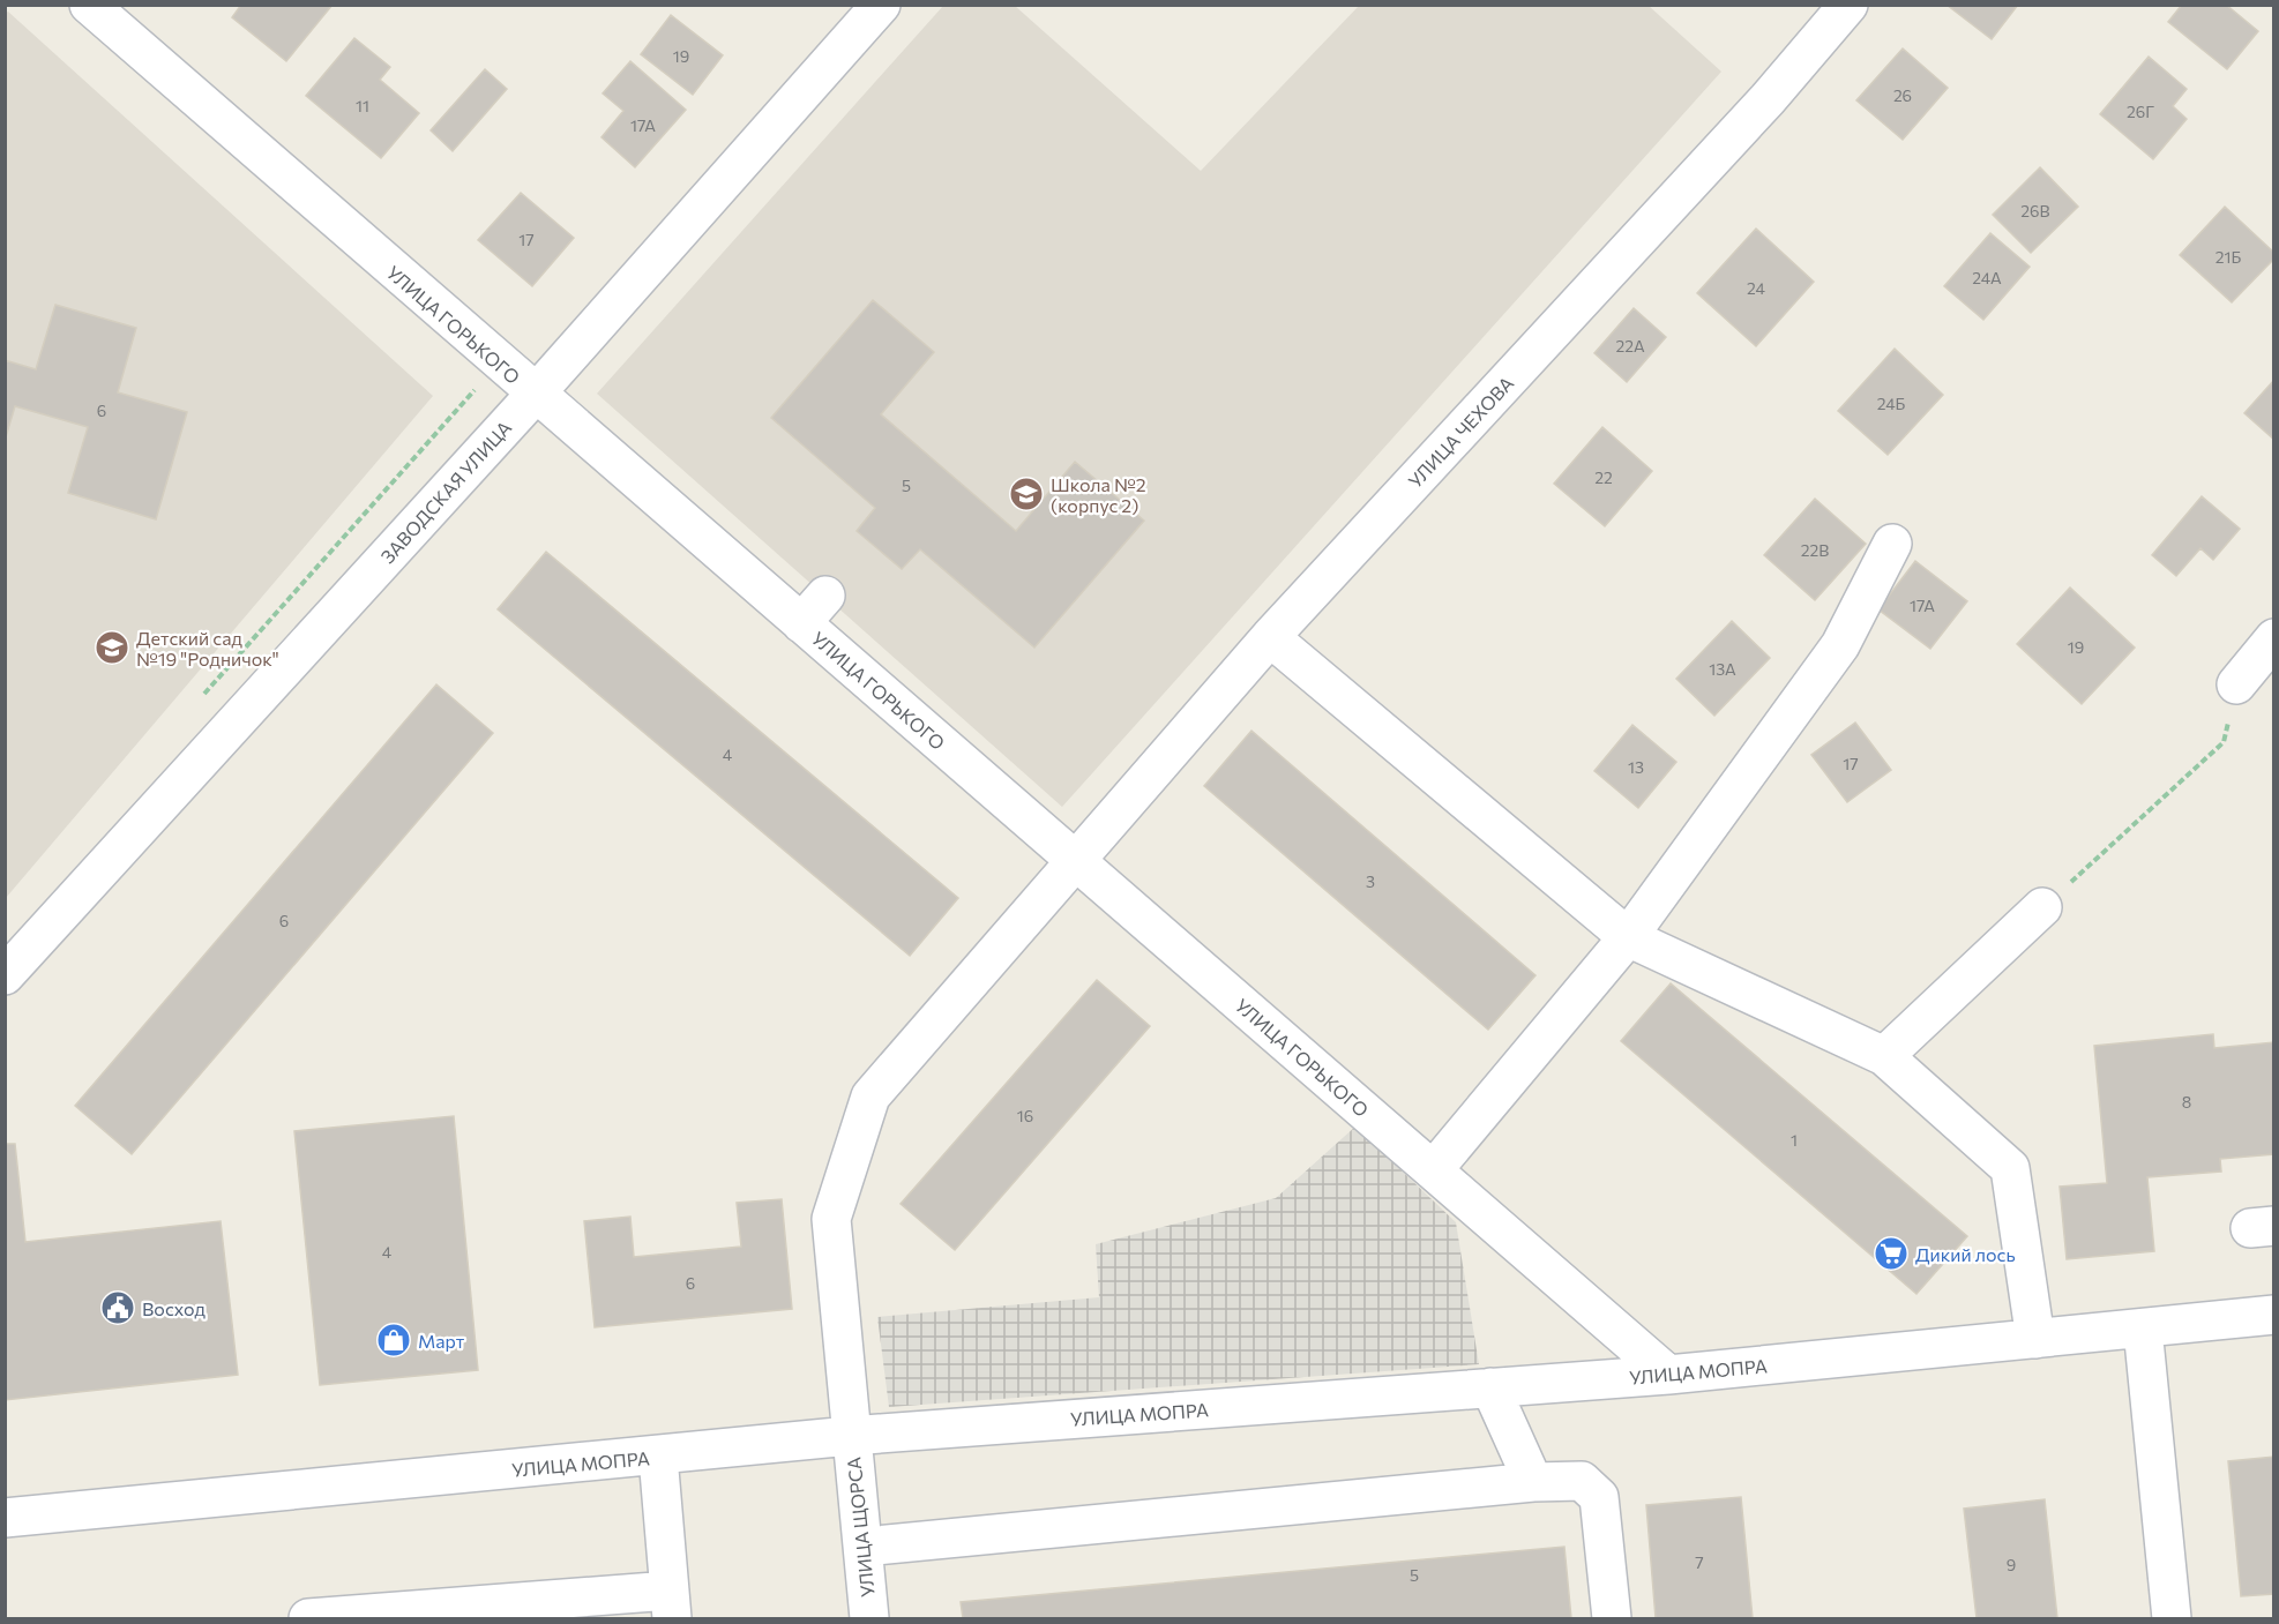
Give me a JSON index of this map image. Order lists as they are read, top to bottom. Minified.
{"streets":{"street":["УЛИЦА ГОРЬКОГО","УЛИЦА ЧЕХОВА","ЗАВОДСКАЯ УЛИЦА","УЛИЦА МОПРА","УЛИЦА ЩОРСА"]},"crossings":[["УЛИЦА ГОРЬКОГО","УЛИЦА ЧЕХОВА"],["УЛИЦА ГОРЬКОГО","ЗАВОДСКАЯ УЛИЦА"],["УЛИЦА ГОРЬКОГО","УЛИЦА МОПРА"],["УЛИЦА ГОРЬКОГО","УЛИЦА ЩОРСА"],["УЛИЦА ЧЕХОВА","УЛИЦА ЩОРСА"],["УЛИЦА МОПРА","УЛИЦА ЩОРСА"]],"places":{"school or university":["Школа №2 (корпус 2)","Детский сад №19 \"Родничок\""],"supermarket":["Дикий лось"],"public building":["Восход"],"shop":["Март"]},"house_numbers":["19","26","11","26Г","17А","26В","17","21Б","24А","24","22А","24Б","6","22","5","22В","17А","19","13А","4","17","13","3","6","8","16","1","4","6","7","9","5"]}
